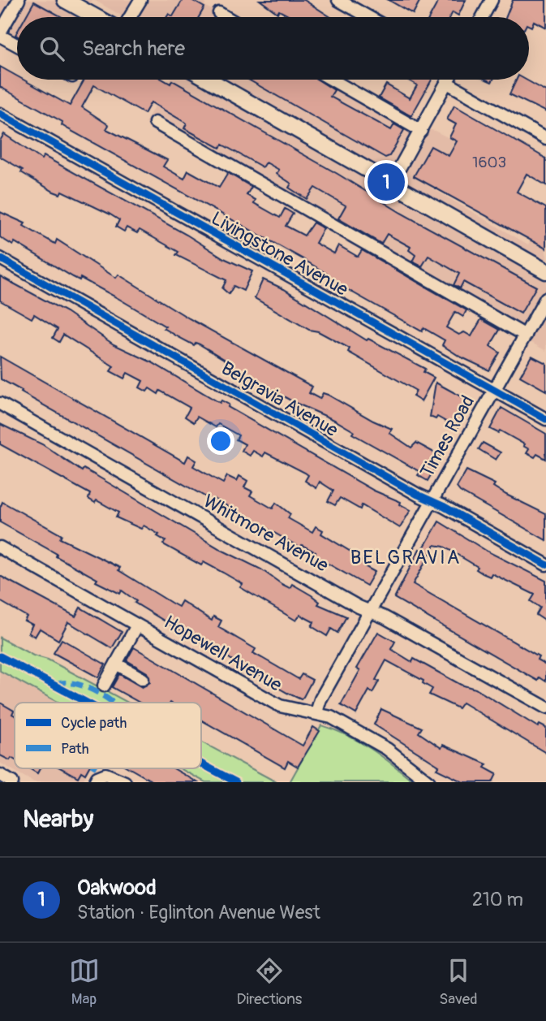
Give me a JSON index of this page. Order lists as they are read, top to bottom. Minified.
{"streets":{"street":["Livingstone Avenue","Belgravia Avenue","Times Road","Whitmore Avenue","Hopewell Avenue"]},"crossings":[["Livingstone Avenue","Times Road"],["Belgravia Avenue","Times Road"],["Times Road","Whitmore Avenue"],["Times Road","Hopewell Avenue"]],"districts":["BELGRAVIA"],"house_numbers":["1603"],"legend":["Cycle path","Path"],"page":{"search":"Search here","pins":"1","heading":"Nearby","list":[{"mark":"1","name":"Oakwood","note":"Station · Eglinton Avenue West","value":"210 m"}],"nav":["Map","Directions","Saved"]}}
